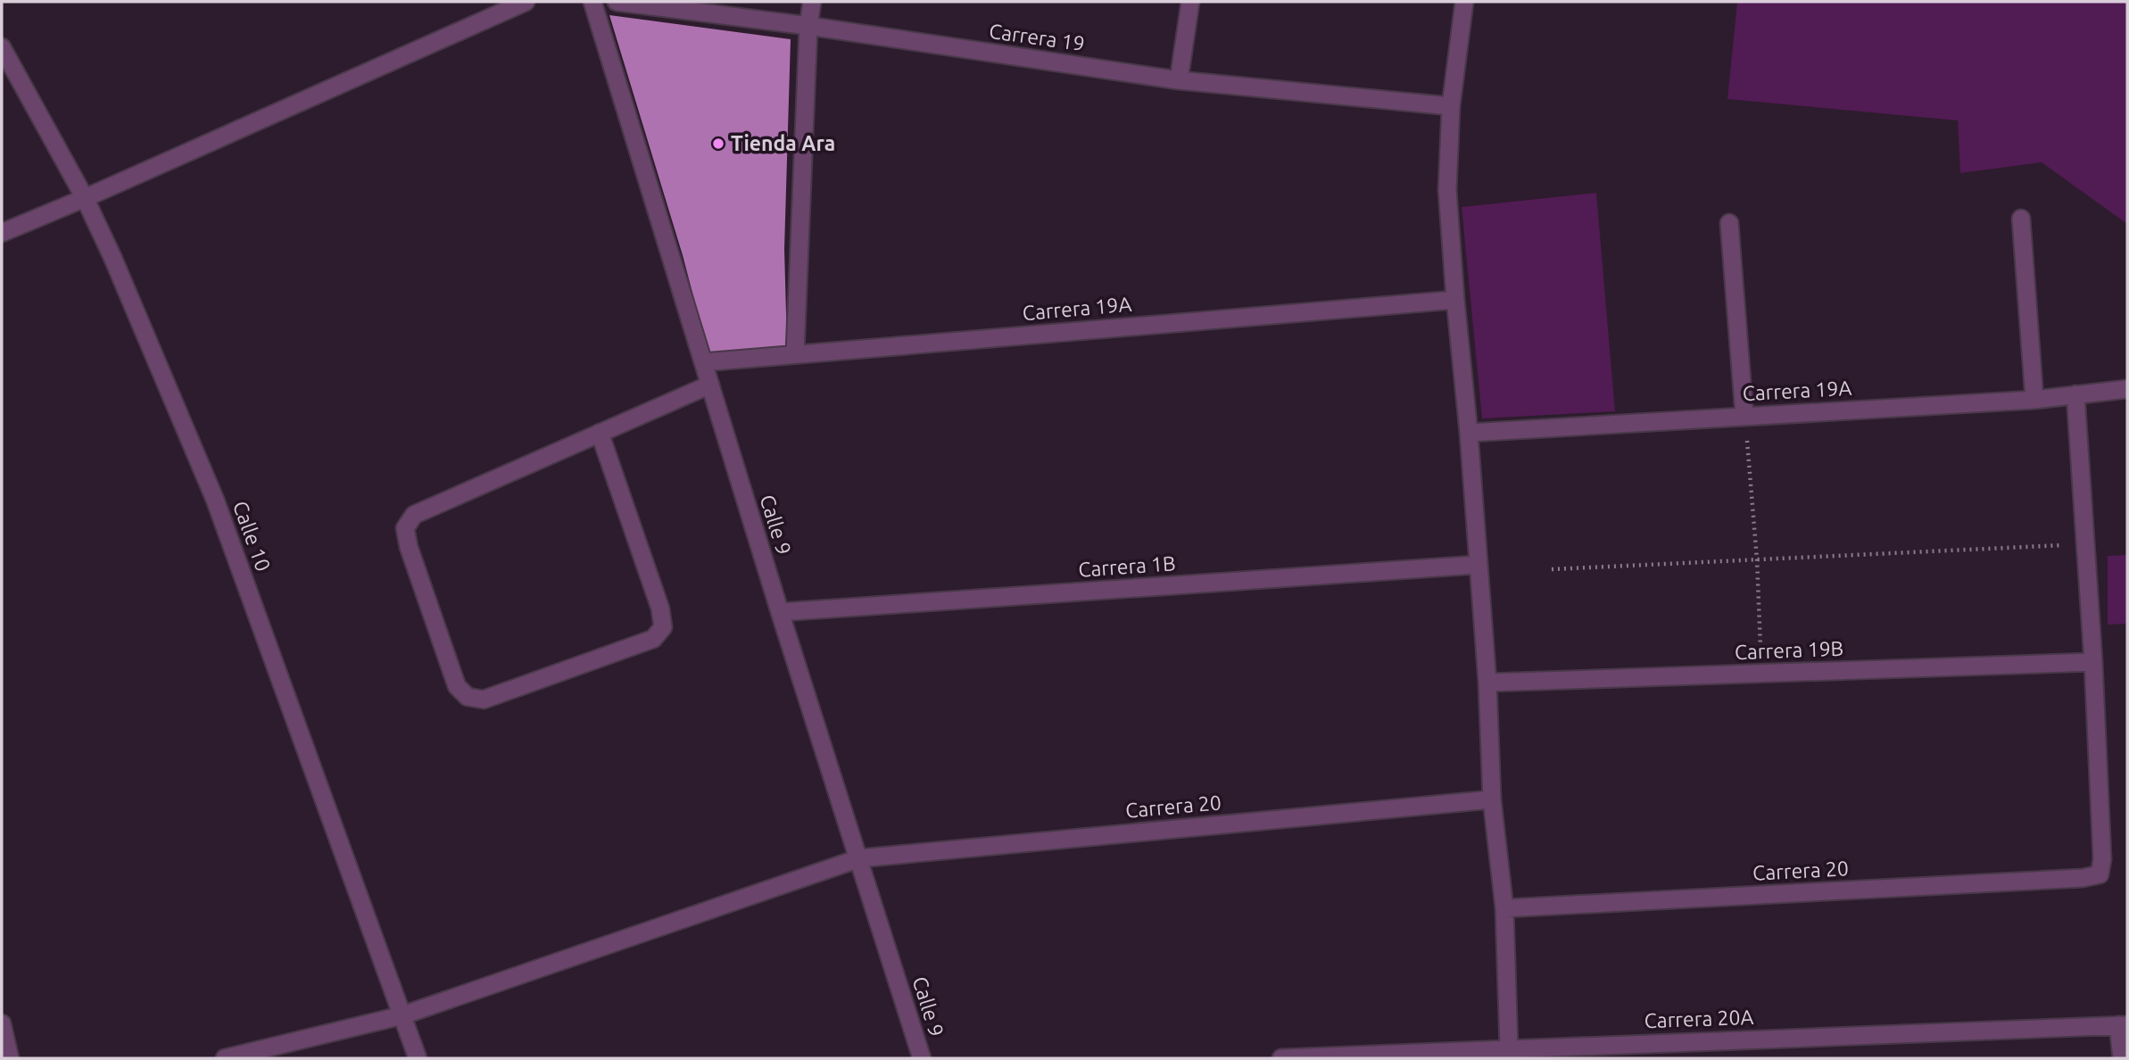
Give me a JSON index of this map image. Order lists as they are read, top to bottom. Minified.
{"streets":{"street":["Carrera 19","Carrera 19A","Calle 9","Calle 10","Carrera 1B","Carrera 19B","Carrera 20","Carrera 20A"]},"crossings":[["Carrera 19A","Calle 9"],["Calle 9","Carrera 1B"],["Calle 9","Carrera 20"],["Calle 10","Carrera 20"],["Carrera 19B","Carrera 20"]],"places":["Tienda Ara"]}
